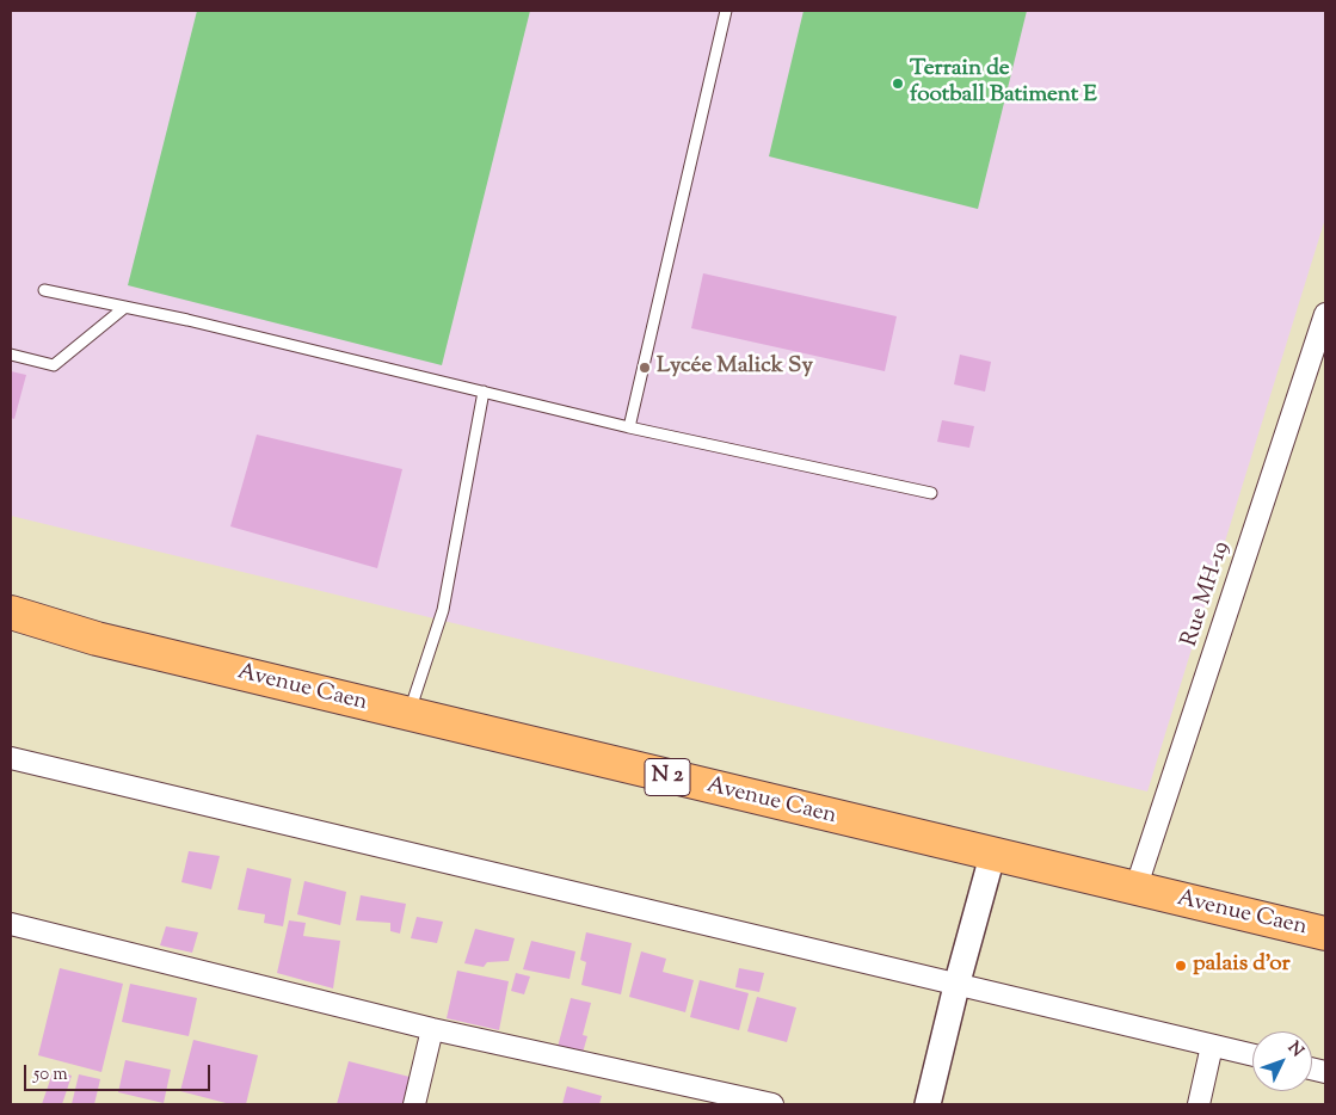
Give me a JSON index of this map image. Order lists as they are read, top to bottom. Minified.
{"streets":{"highway":["Avenue Caen","N 2"],"street":["Rue MH-19"]},"crossings":[["Rue MH-19","Avenue Caen"]],"places":["Terrain de football Batiment E","Lycée Malick Sy","palais d'or"],"scale_bar":"50 m","north":"top right"}
